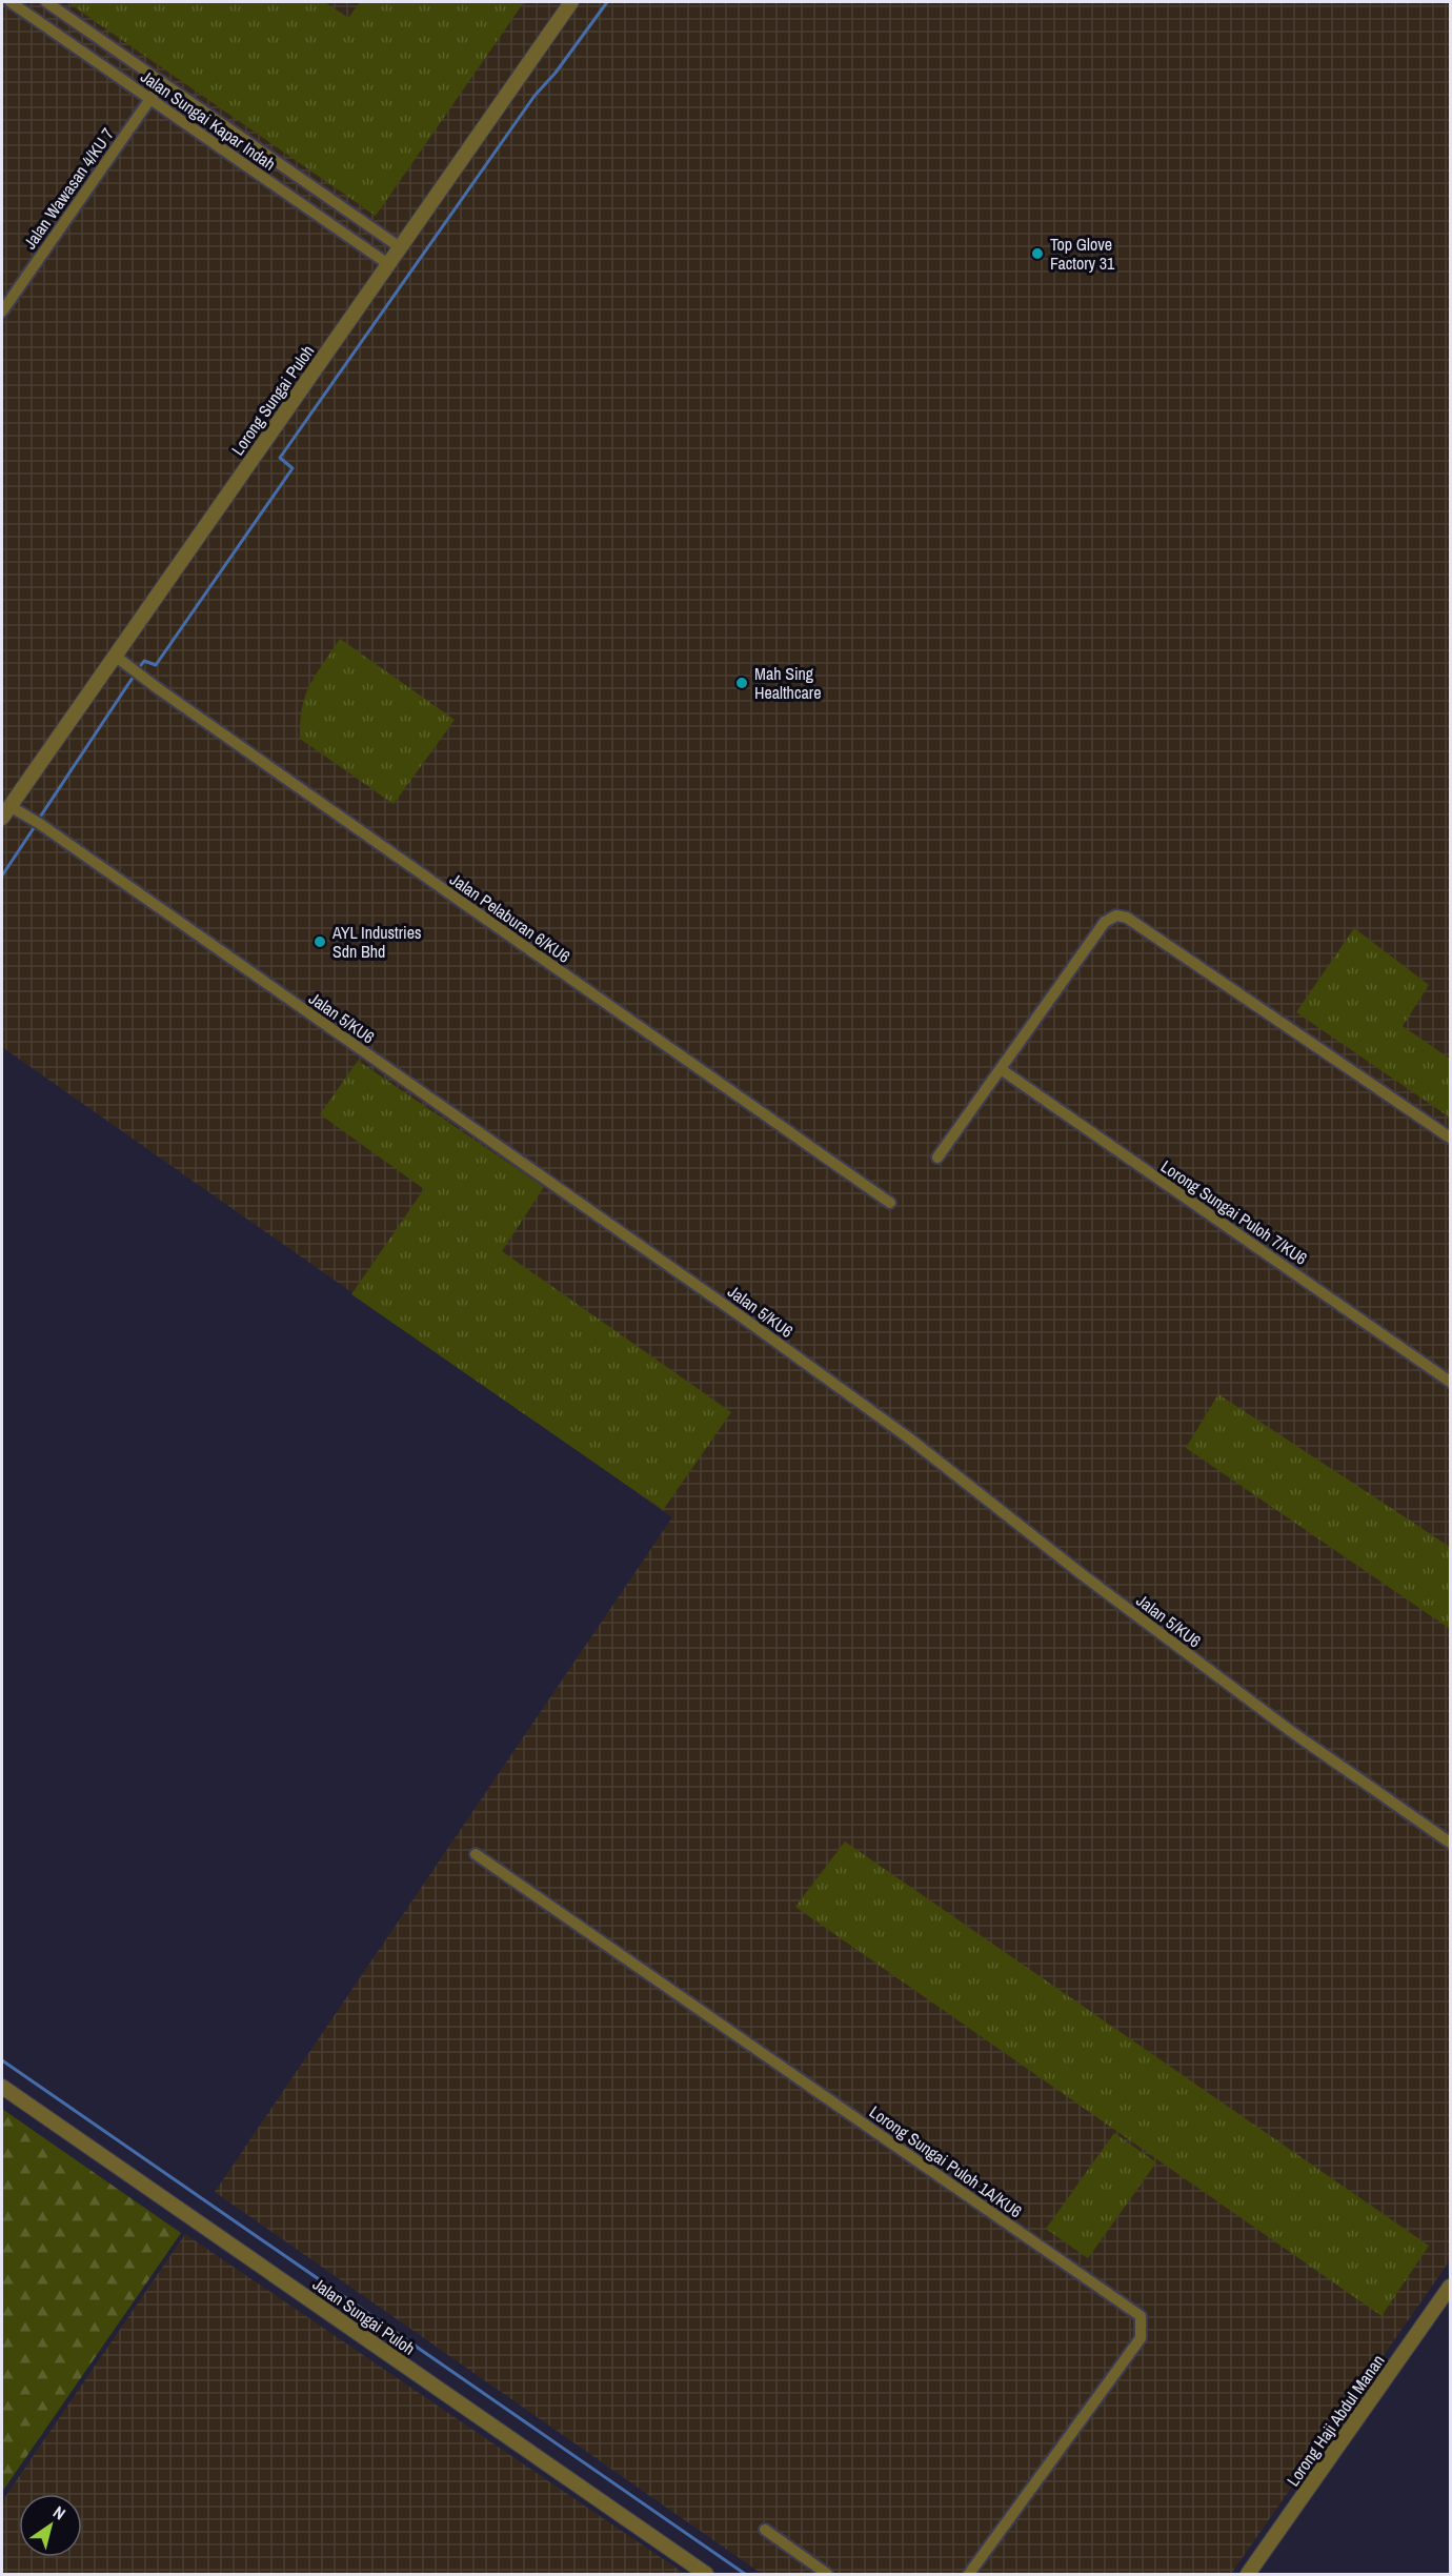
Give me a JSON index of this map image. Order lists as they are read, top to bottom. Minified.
{"streets":{"street":["Jalan Sungai Kapar Indah","Jalan Wawasan 4/KU 7","Lorong Sungai Puloh","Jalan Pelaburan 6/KU6","Jalan 5/KU6","Lorong Sungai Puloh 7/KU6","Lorong Sungai Puloh 1A/KU6","Jalan Sungai Puloh","Lorong Haji Abdul Manan"]},"crossings":[["Jalan Sungai Kapar Indah","Jalan Wawasan 4/KU 7"],["Jalan Sungai Kapar Indah","Lorong Sungai Puloh"],["Lorong Sungai Puloh","Jalan Pelaburan 6/KU6"],["Lorong Sungai Puloh","Jalan 5/KU6"]],"places":["Top Glove Factory 31","Mah Sing Healthcare","AYL Industries Sdn Bhd"],"north":"top right"}
